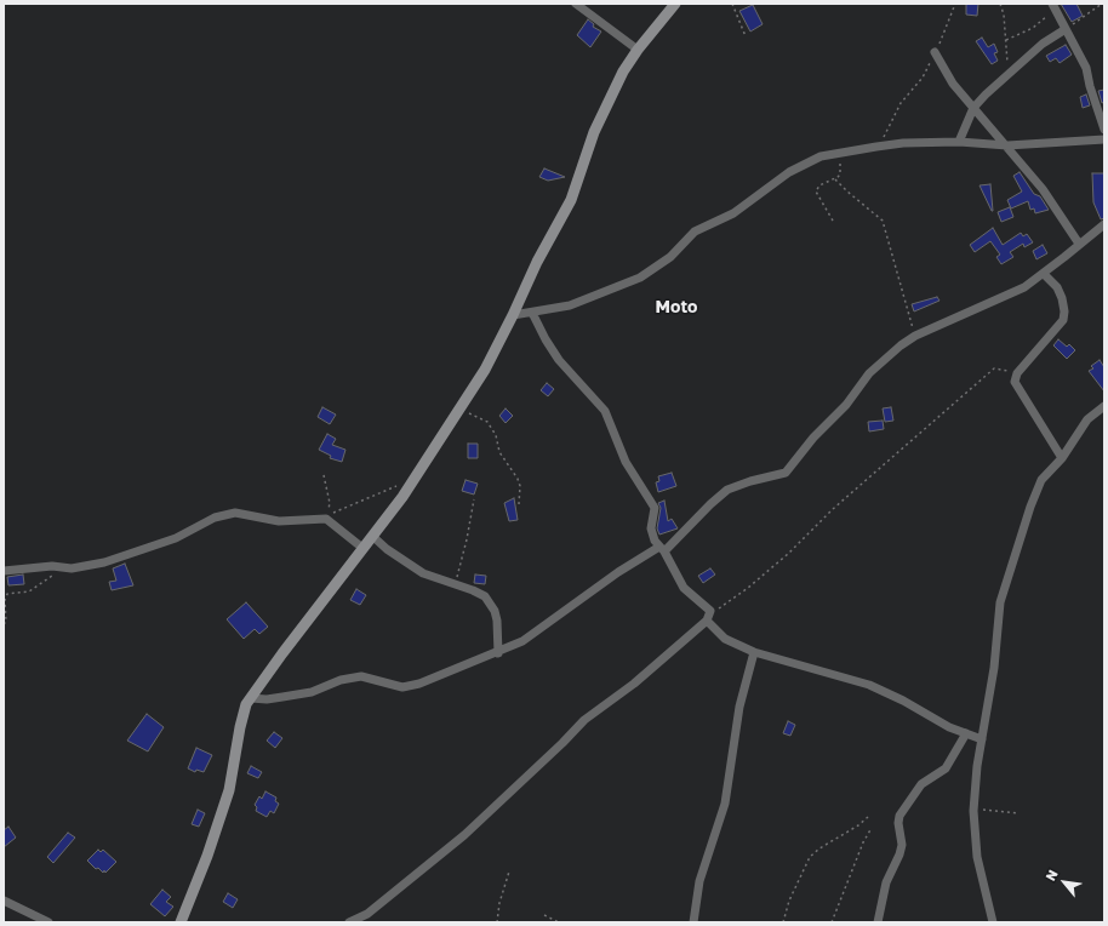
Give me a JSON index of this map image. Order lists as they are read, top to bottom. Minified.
{"districts":["Moto"],"north":"top left"}
